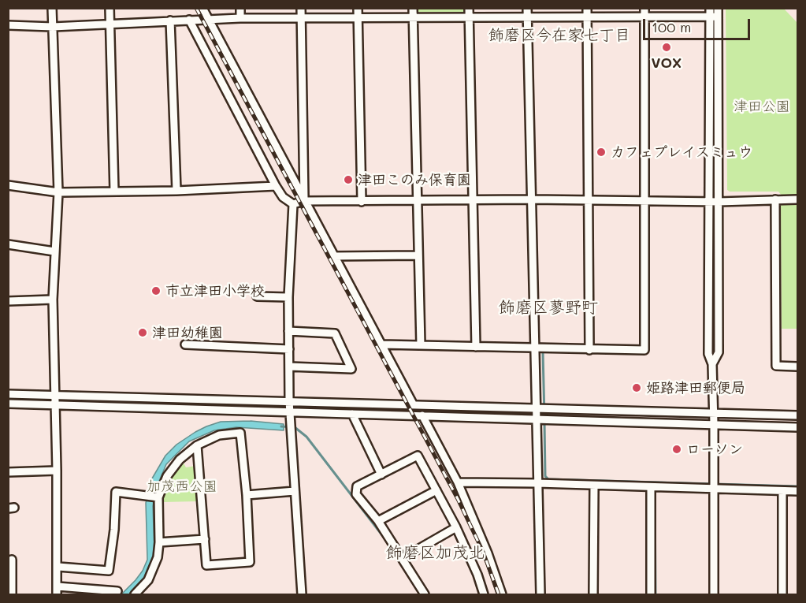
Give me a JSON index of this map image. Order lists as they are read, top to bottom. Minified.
{"districts":["飾磨区今在家七丁目","飾磨区蓼野町","飾磨区加茂北"],"parks":["津田公園","加茂西公園"],"places":["VOX","カフェプレイスミュウ","津田このみ保育園","市立津田小学校","津田幼稚園","姫路津田郵便局","ローソン"],"scale_bar":"100 m"}
